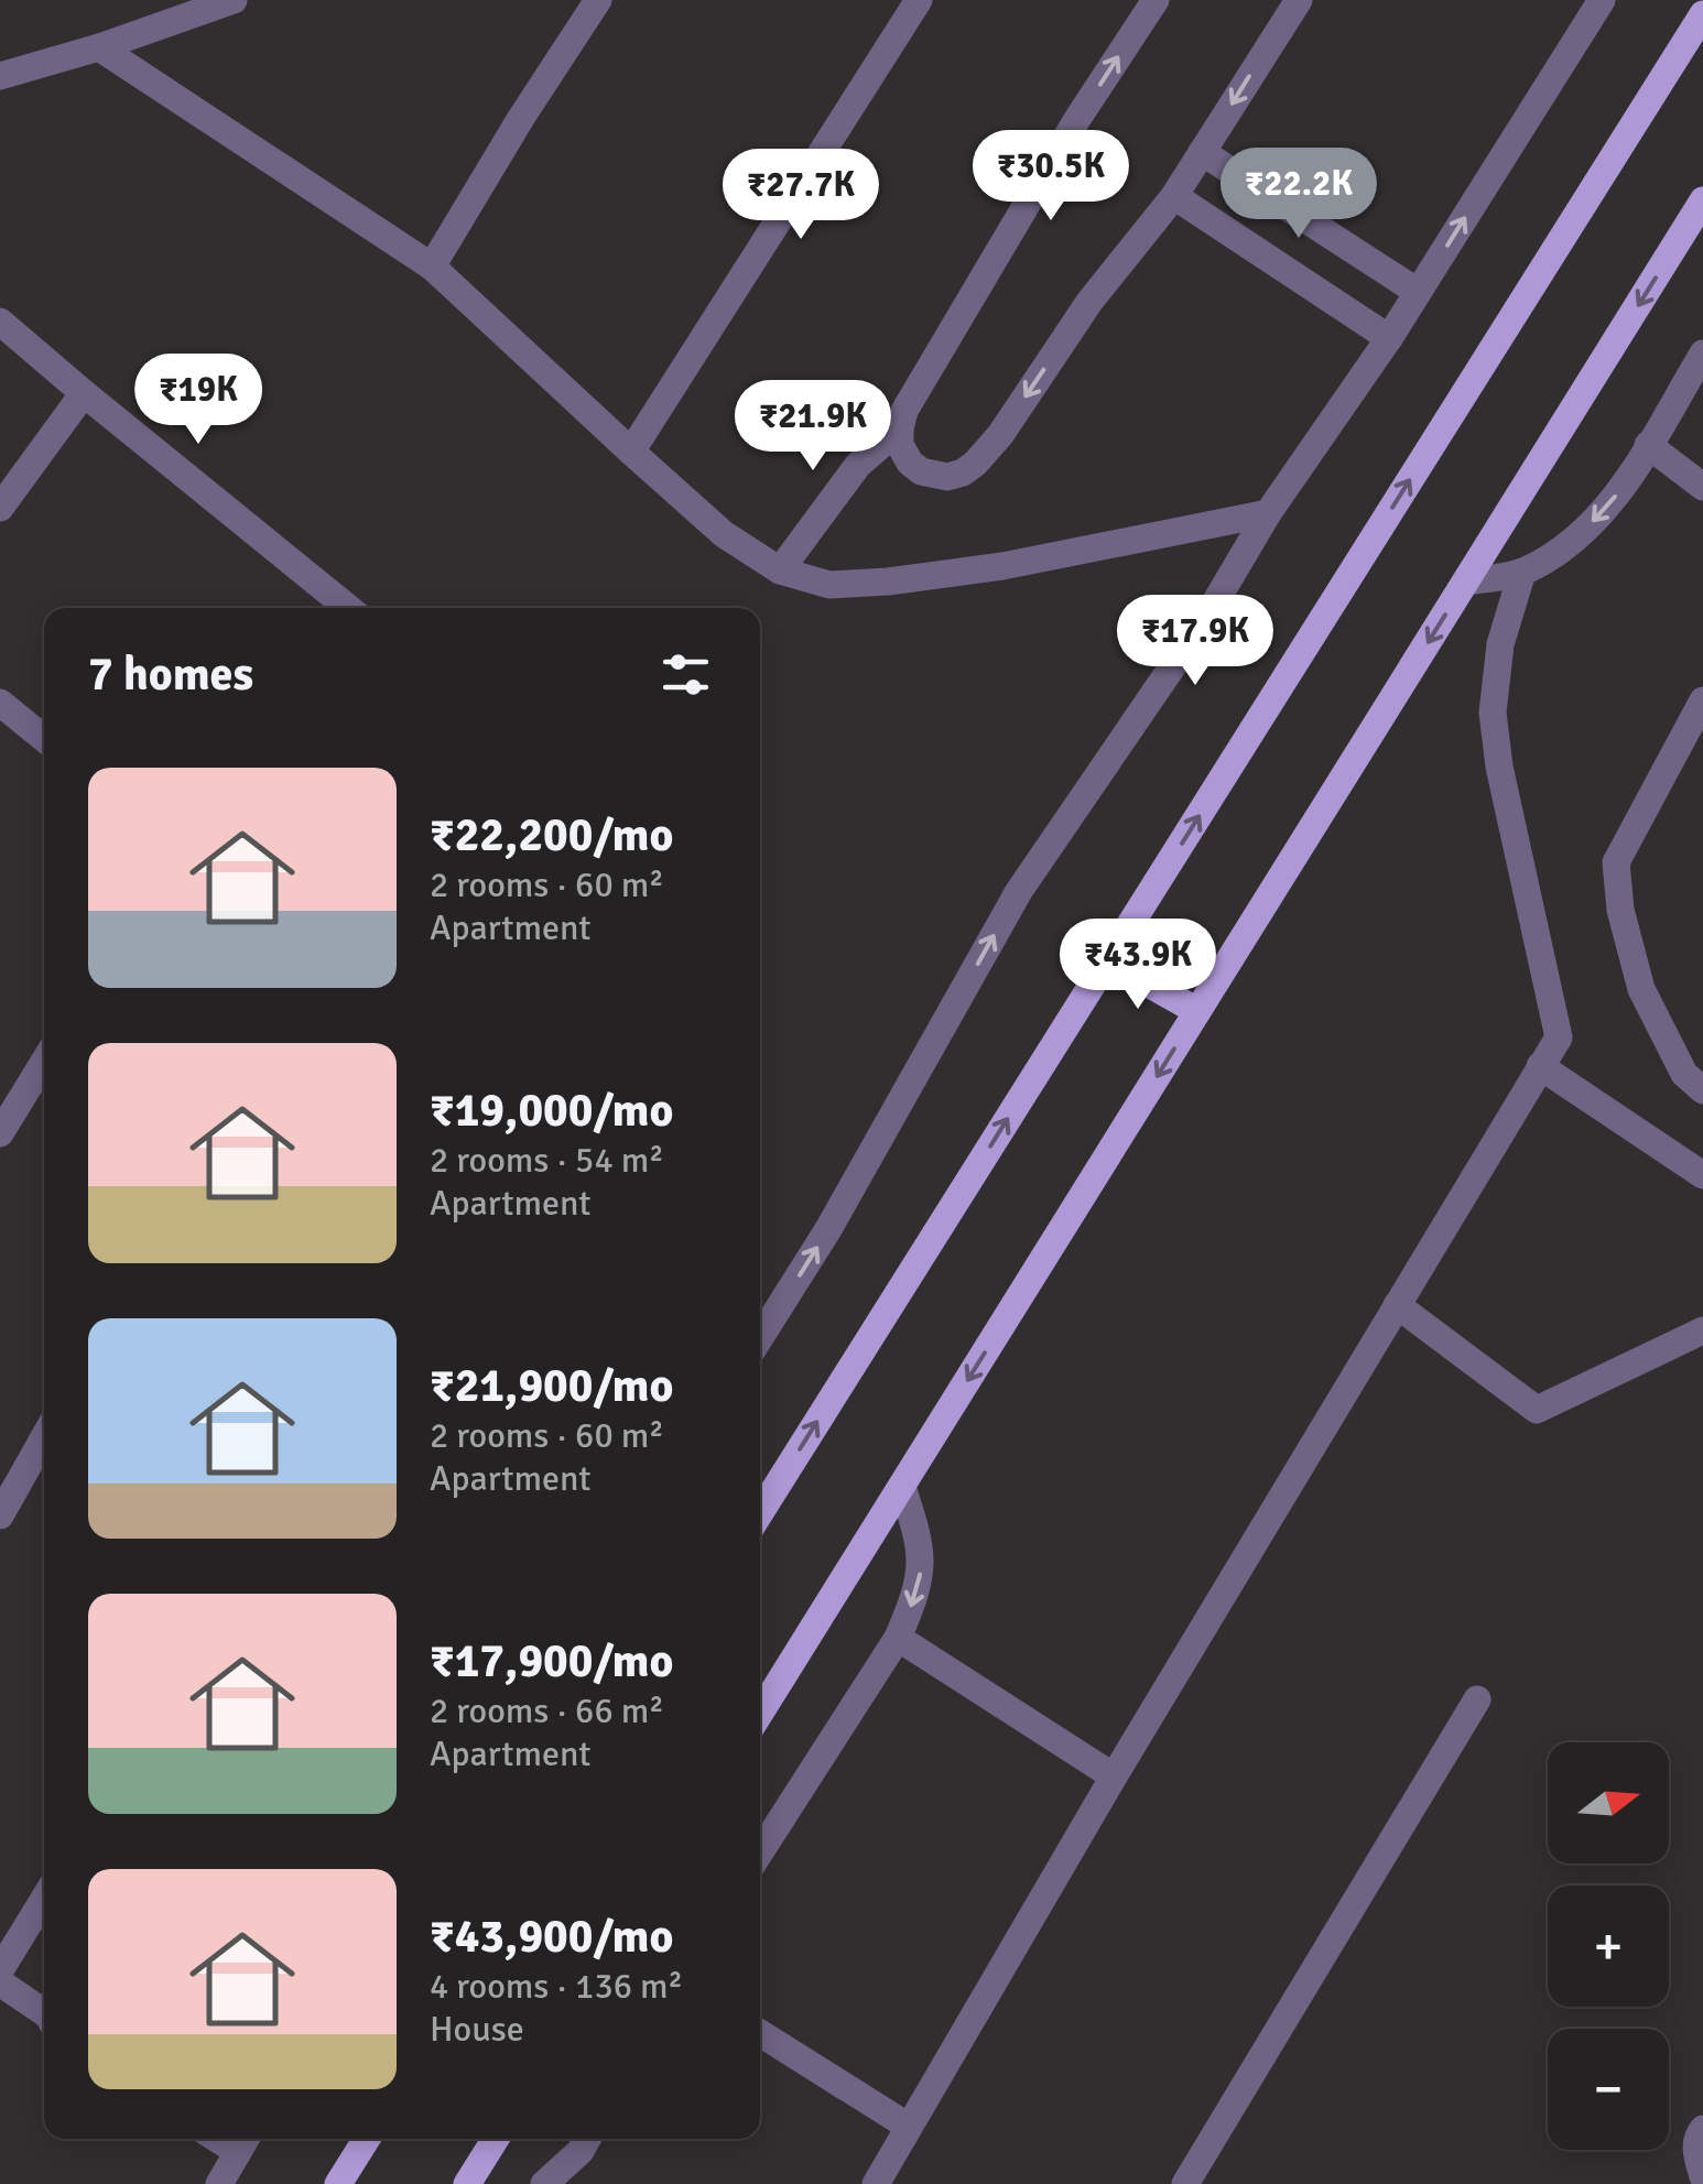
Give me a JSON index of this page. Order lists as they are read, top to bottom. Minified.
{"north":"right","page":{"price":["₹30.5K","₹22.2K","₹27.7K","₹19K","₹21.9K","₹17.9K","₹43.9K"],"heading":"7 homes","list":[{"name":"₹22,200/mo","note":"2 rooms · 60 m² · Apartment"},{"name":"₹19,000/mo","note":"2 rooms · 54 m² · Apartment"},{"name":"₹21,900/mo","note":"2 rooms · 60 m² · Apartment"},{"name":"₹17,900/mo","note":"2 rooms · 66 m² · Apartment"},{"name":"₹43,900/mo","note":"4 rooms · 136 m² · House"}],"map_buttons":["+","−"]}}
